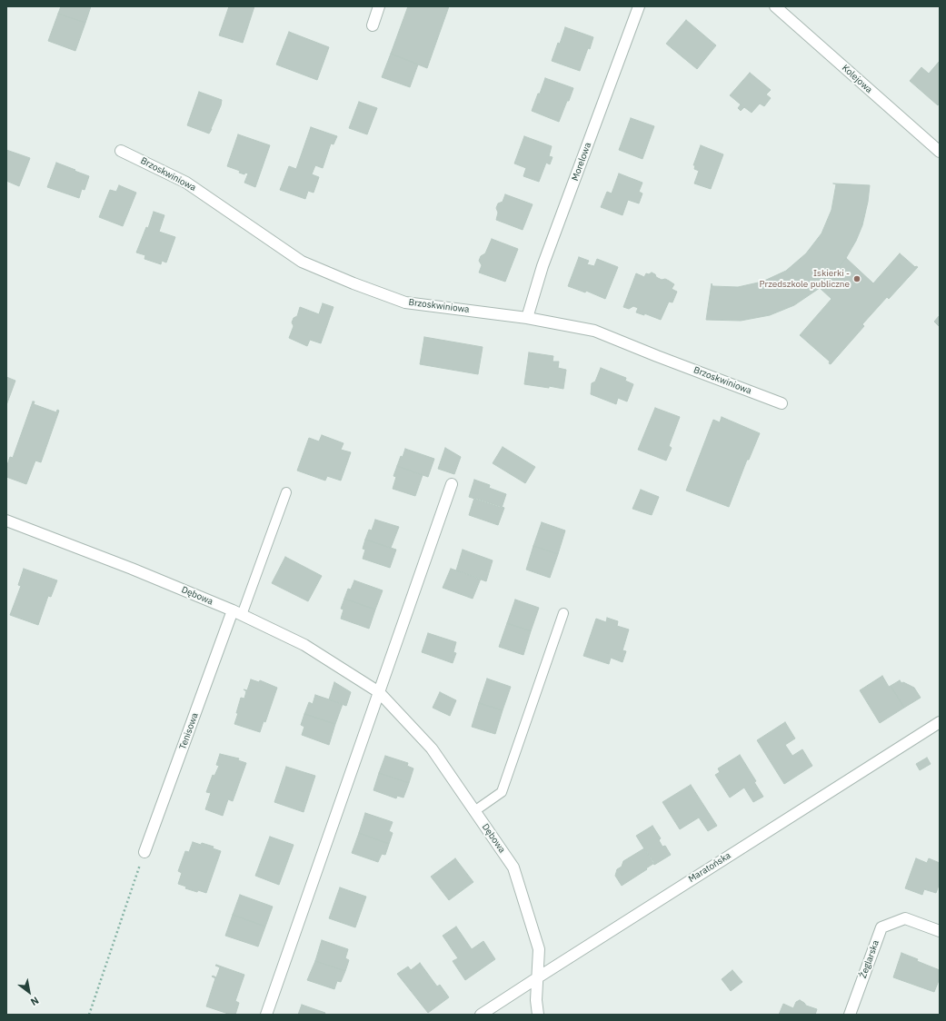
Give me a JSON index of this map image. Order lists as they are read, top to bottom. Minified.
{"streets":{"street":["Kolejowa","Morelowa","Brzoskwiniowa","Dębowa","Tenisowa","Maratońska","Żeglarska"]},"crossings":[["Morelowa","Brzoskwiniowa"],["Dębowa","Tenisowa"],["Dębowa","Maratońska"]],"places":["Iskierki - Przedszkole publiczne"],"north":"bottom right"}
